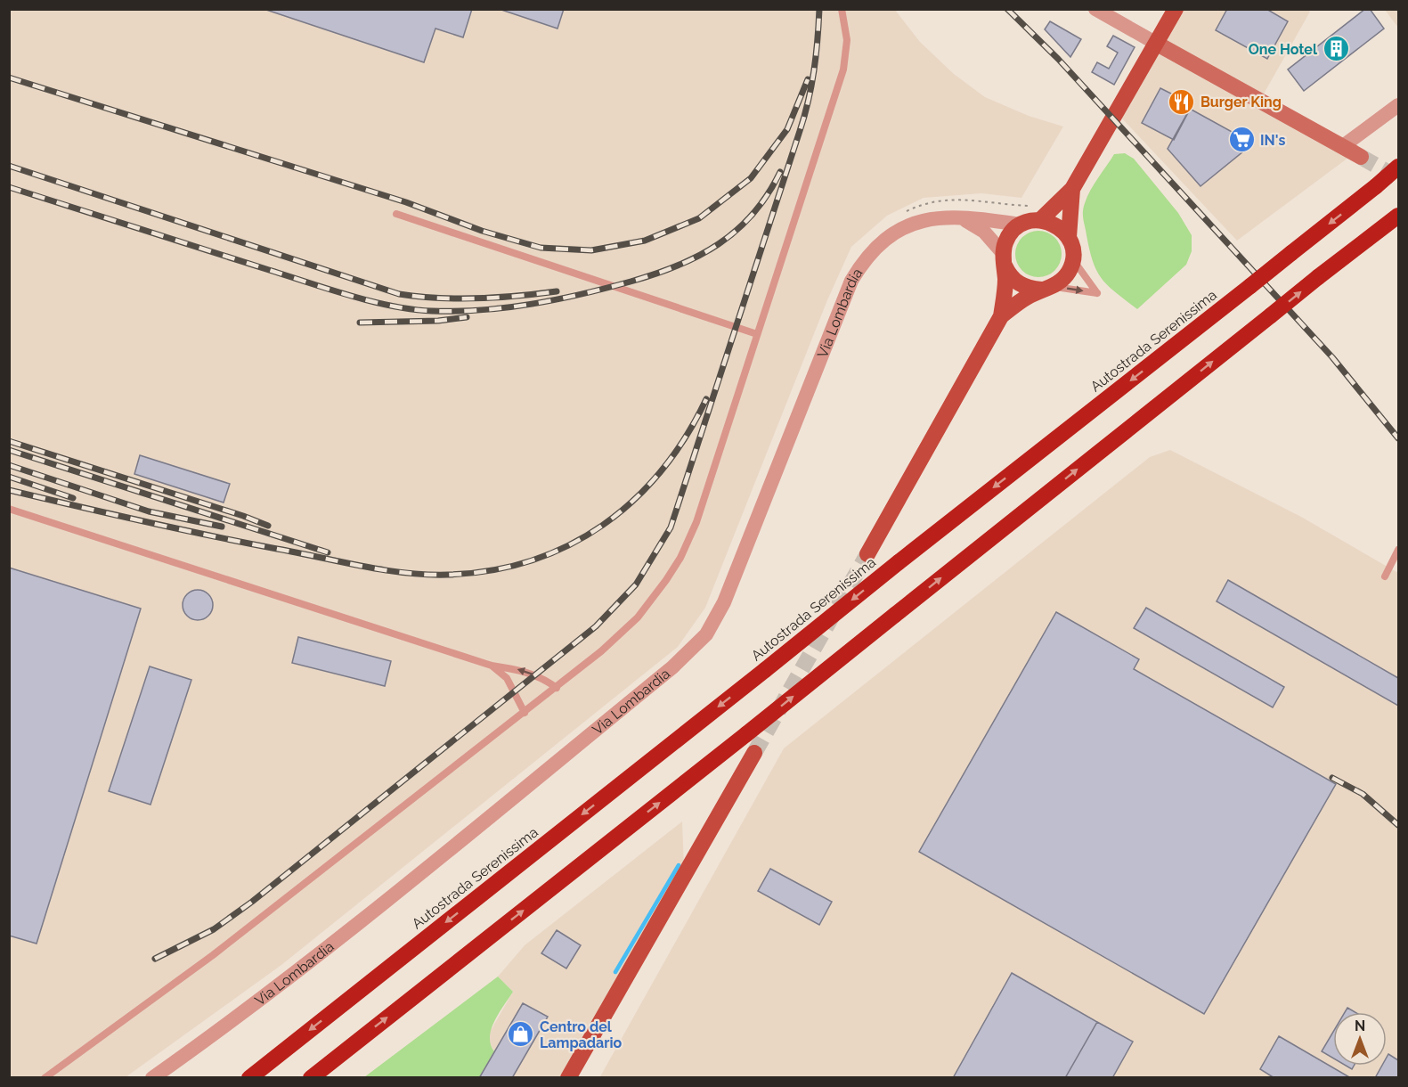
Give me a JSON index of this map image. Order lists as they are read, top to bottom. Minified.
{"streets":{"highway":["Autostrada Serenissima"],"street":["Via Lombardia"]},"places":{"building":["One Hotel"],"restaurant":["Burger King"],"supermarket":["IN's"],"shop":["Centro del Lampadario"]},"north":"top"}
